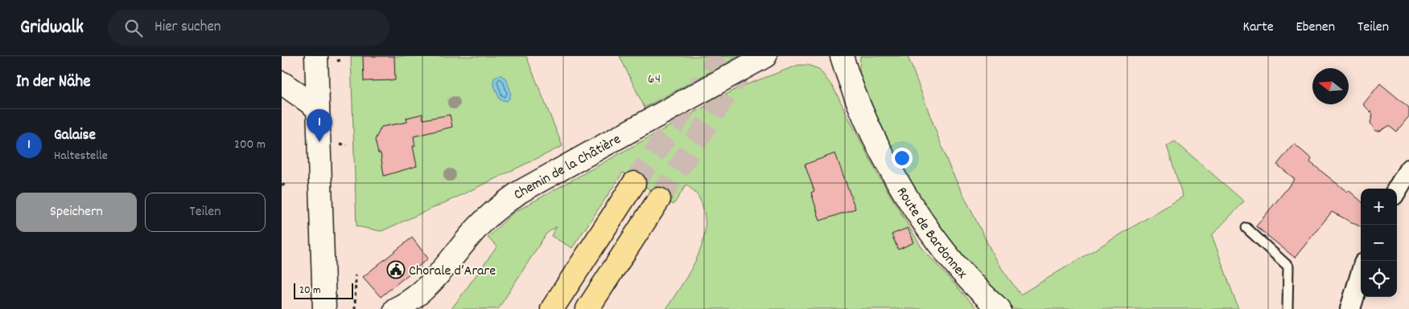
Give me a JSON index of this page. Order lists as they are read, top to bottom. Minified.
{"streets":{"street":["Chemin de la Châtière","Route de Bardonnex"]},"parks":["64"],"places":{"public building":["Chorale d’Arare"]},"scale_bar":"20 m","north":"left","page":{"header":"Gridwalk","search":"Hier suchen","nav":["Karte","Ebenen","Teilen"],"heading":"In der Nähe","list":[{"mark":"1","name":"Galaise","note":"Haltestelle","value":"200 m"}],"pins":"1","buttons":["Speichern","Teilen"],"map_buttons":["+","−"],"scale":"20 m"}}
